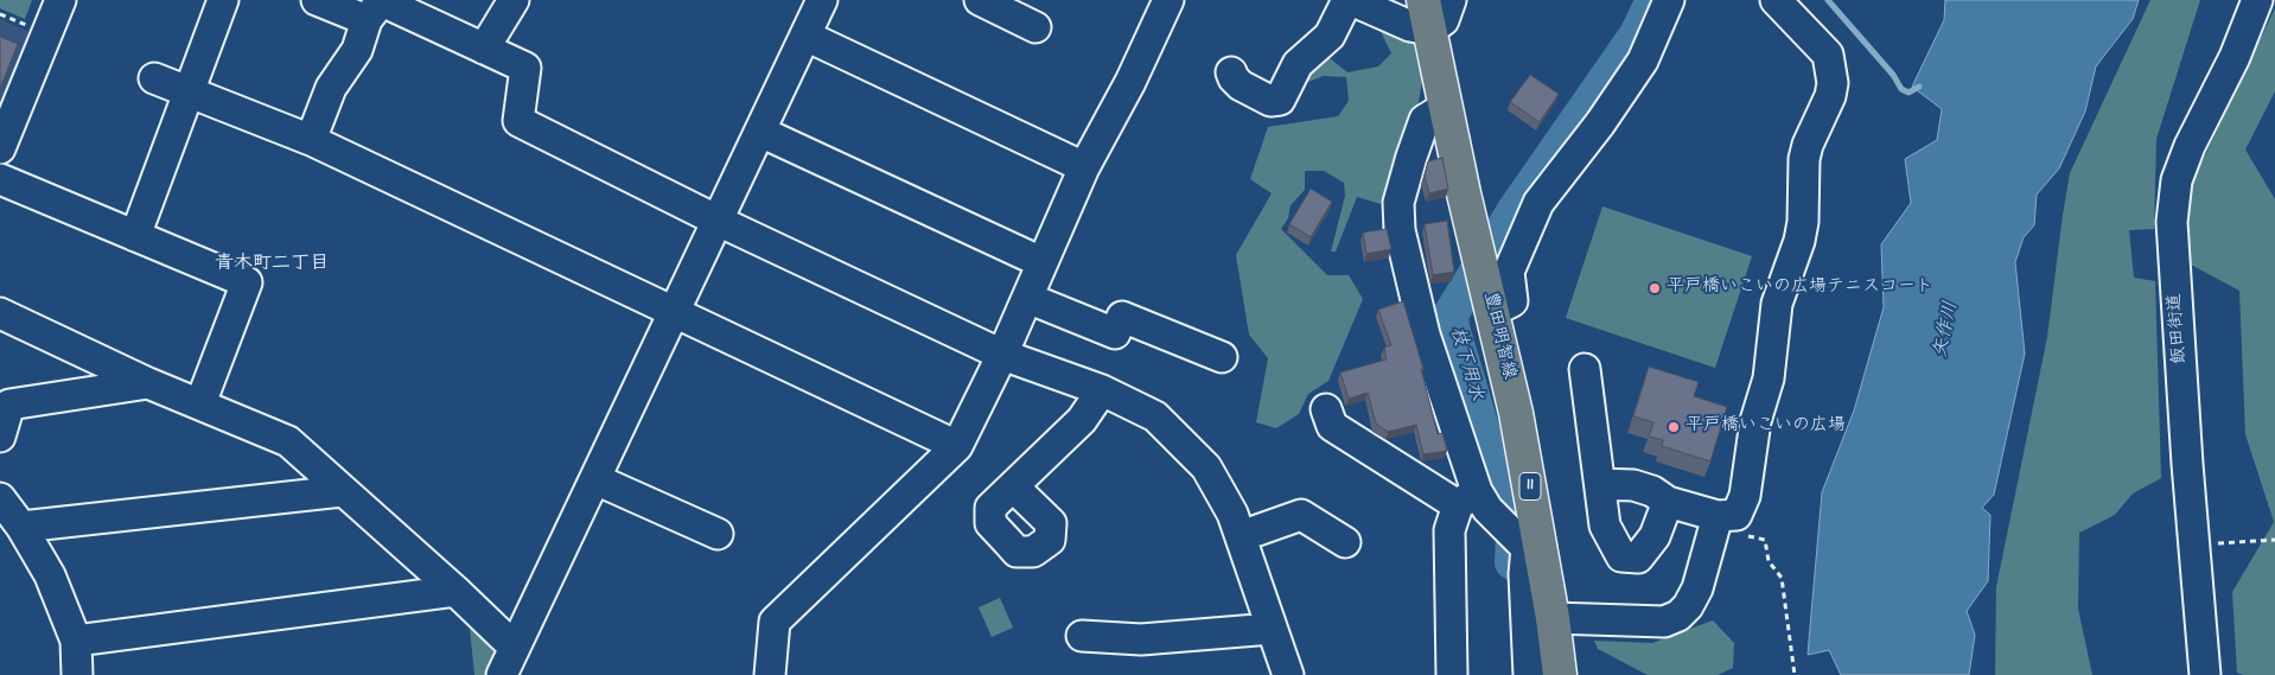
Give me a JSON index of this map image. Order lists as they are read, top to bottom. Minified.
{"streets":{"main road":["豊田明智線","11"],"street":["飯田街道"]},"districts":["青木町二丁目"],"water":["矢作川","枝下用水"],"places":["平戸橋いこいの広場テニスコート","平戸橋いこいの広場"]}
